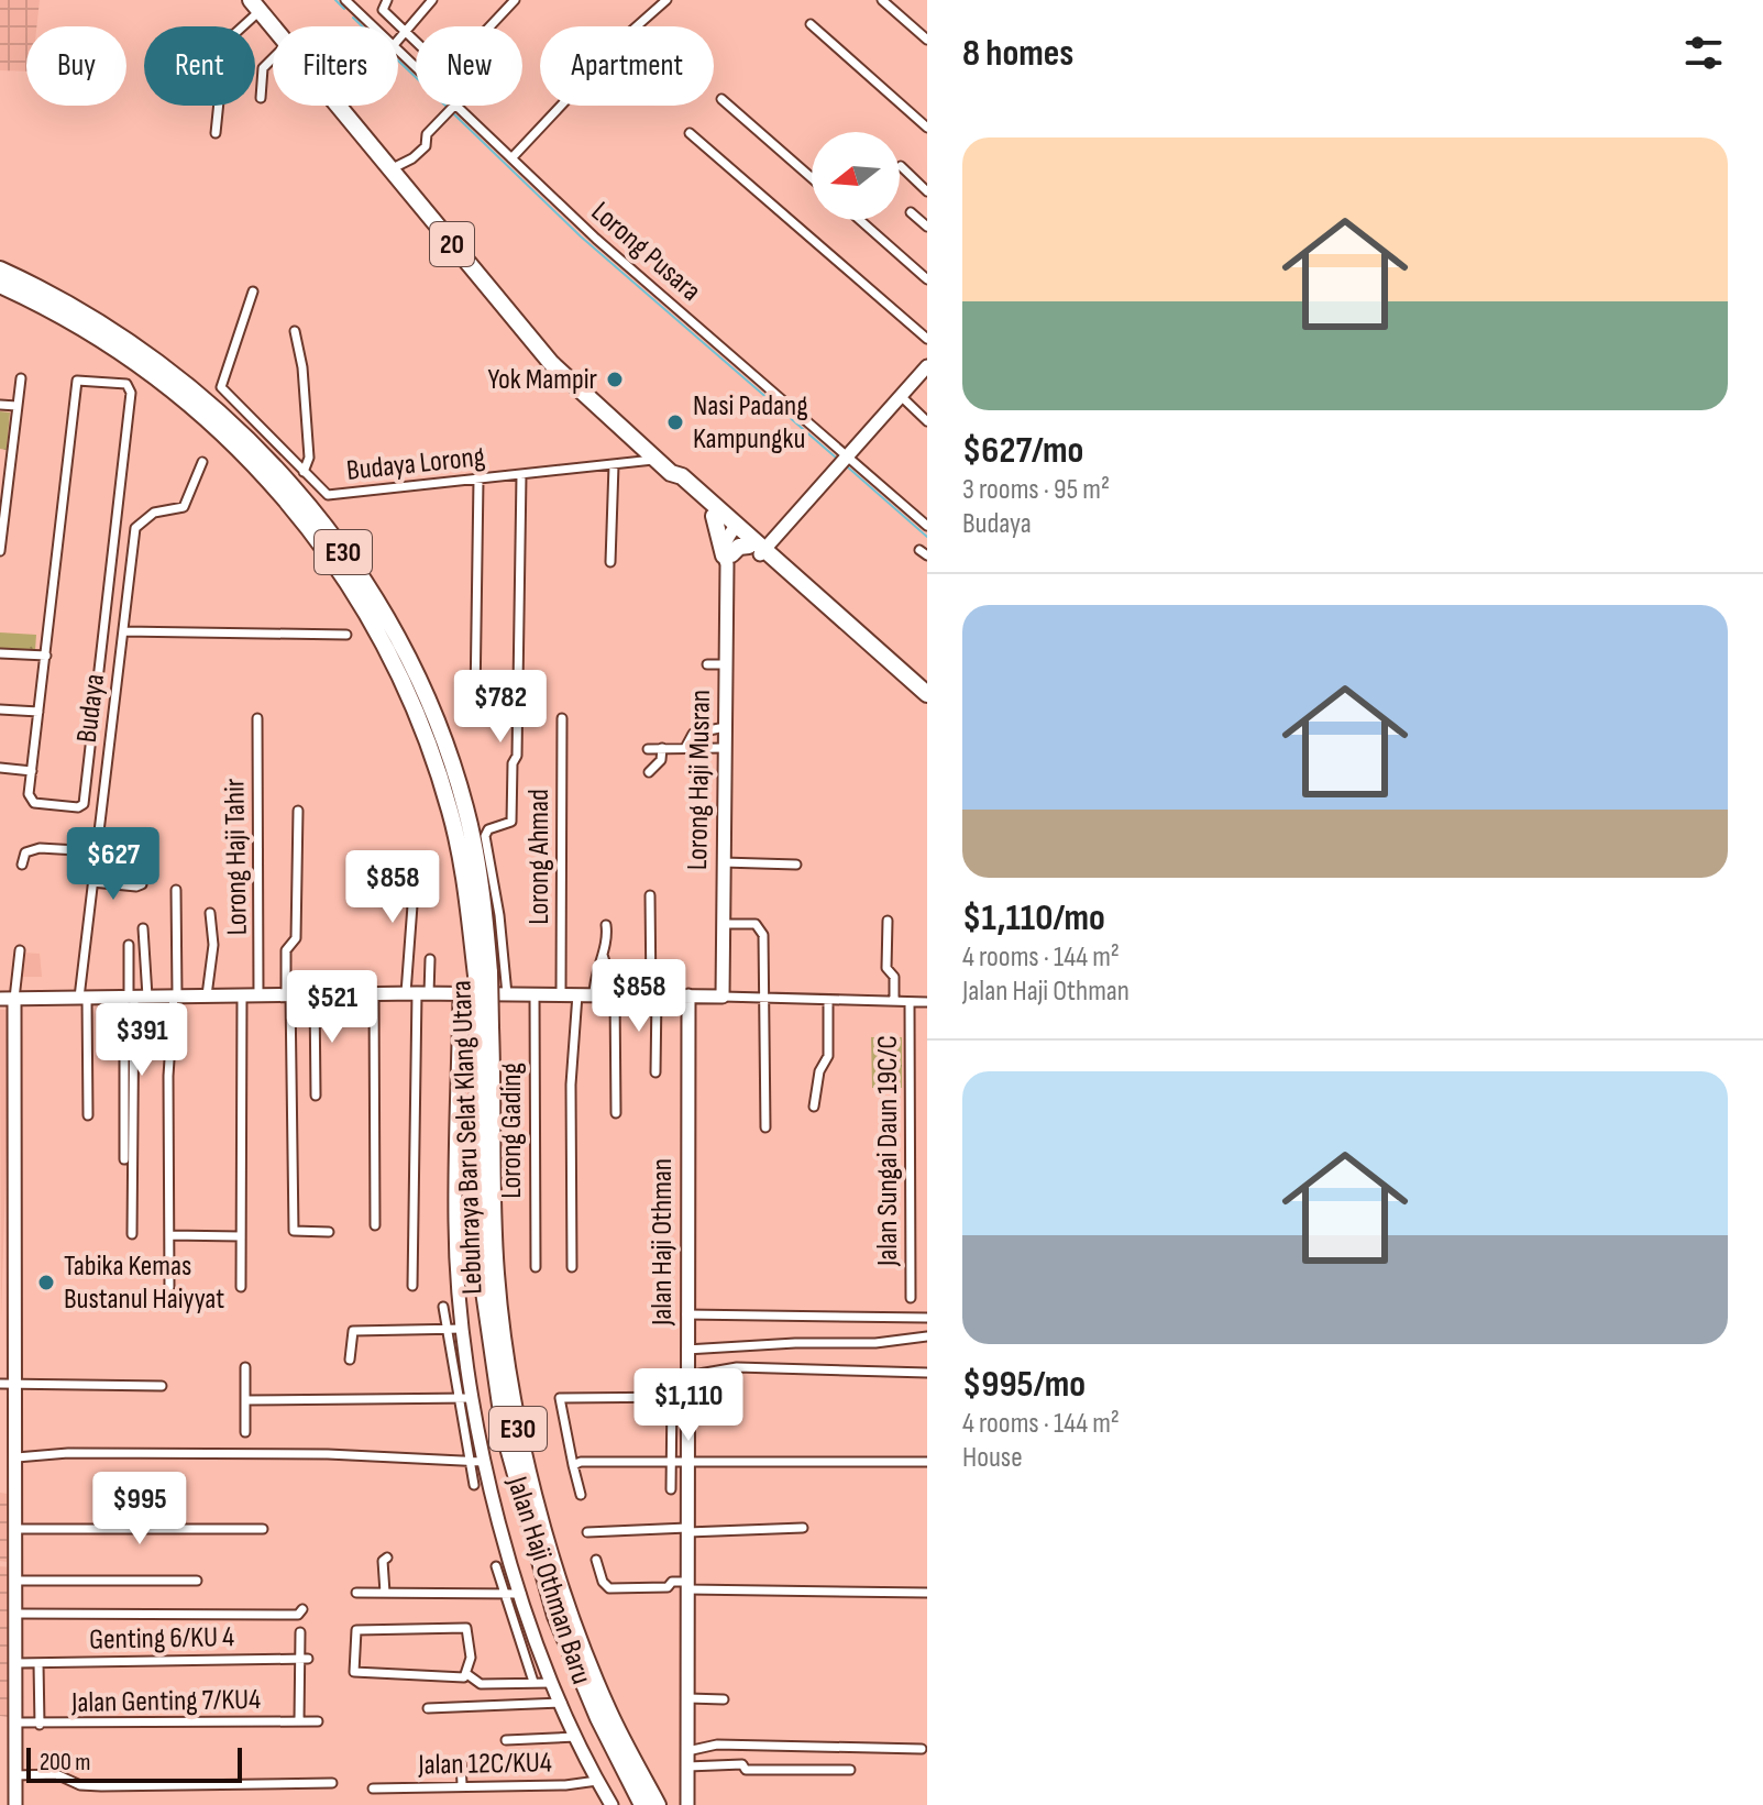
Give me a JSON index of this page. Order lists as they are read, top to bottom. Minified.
{"streets":{"highway":["20","E30","Lebuhraya Baru Selat Klang Utara"],"street":["Lorong Pusara","Budaya Lorong","Budaya","Lorong Haji Musran","Lorong Haji Tahir","Lorong Ahmad","Lorong Gading","Jalan Sungai Daun 19C/C","Jalan Haji Othman","Jalan Haji Othman Baru","Genting 6/KU 4","Jalan Genting 7/KU4","Jalan 12C/KU4"]},"crossings":[["20","Budaya Lorong"],["Jalan Haji Othman Baru","Jalan 12C/KU4"]],"places":["Yok Mampir","Nasi Padang Kampungku","Tabika Kemas Bustanul Haiyyat"],"scale_bar":"200 m","north":"left","page":{"heading":"8 homes","chip":["Buy","Rent","Filters","New","Apartment"],"list":[{"name":"$627/mo","note":"3 rooms · 95 m² · Budaya"},{"name":"$1,110/mo","note":"4 rooms · 144 m² · Jalan Haji Othman"},{"name":"$995/mo","note":"4 rooms · 144 m² · House"}],"price":["$782","$627","$858","$858","$521","$391","$1,110","$995"],"scale":"200 m"}}
